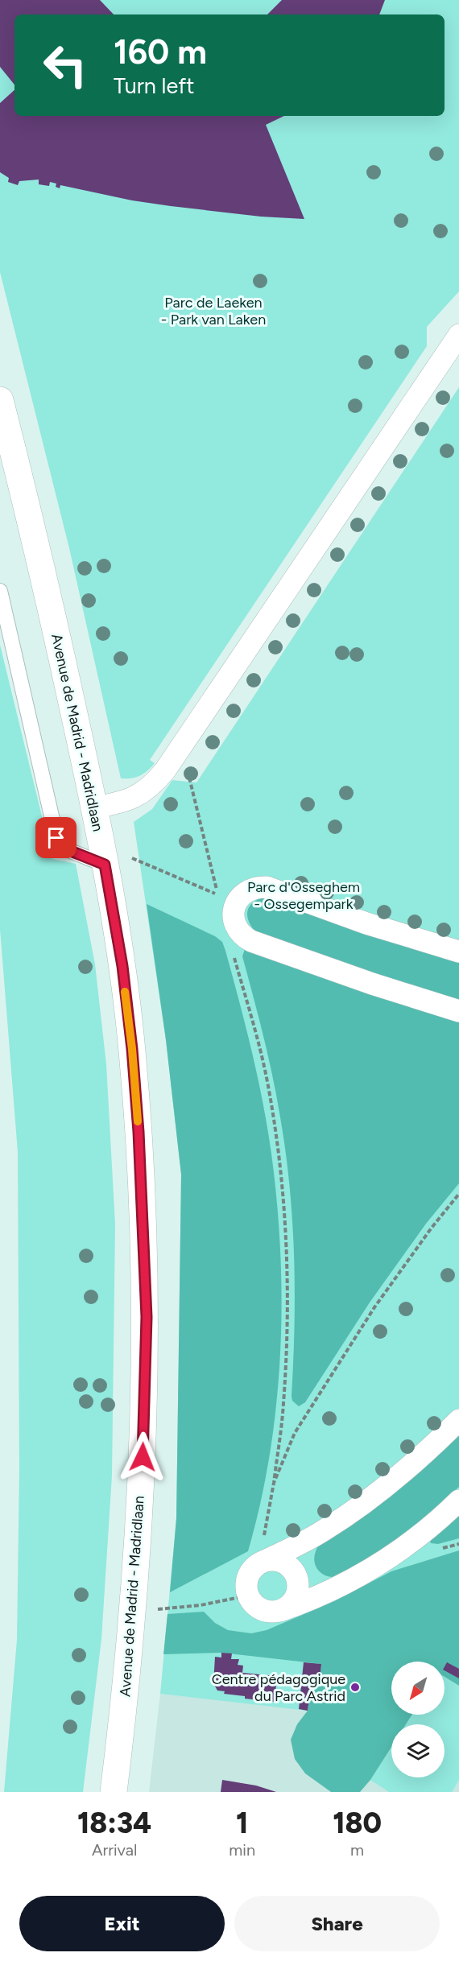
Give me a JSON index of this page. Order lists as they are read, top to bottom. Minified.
{"streets":{"street":["Avenue de Madrid - Madridlaan"]},"parks":["Parc de Laeken - Park van Laken","Parc d'Osseghem - Ossegempark"],"places":["Centre pédagogique du Parc Astrid"],"north":"bottom left","page":{"turn":["160 m","Turn left"],"eta":["18:34","Arrival","1","min","180","m"],"buttons":["Exit","Share"]}}
